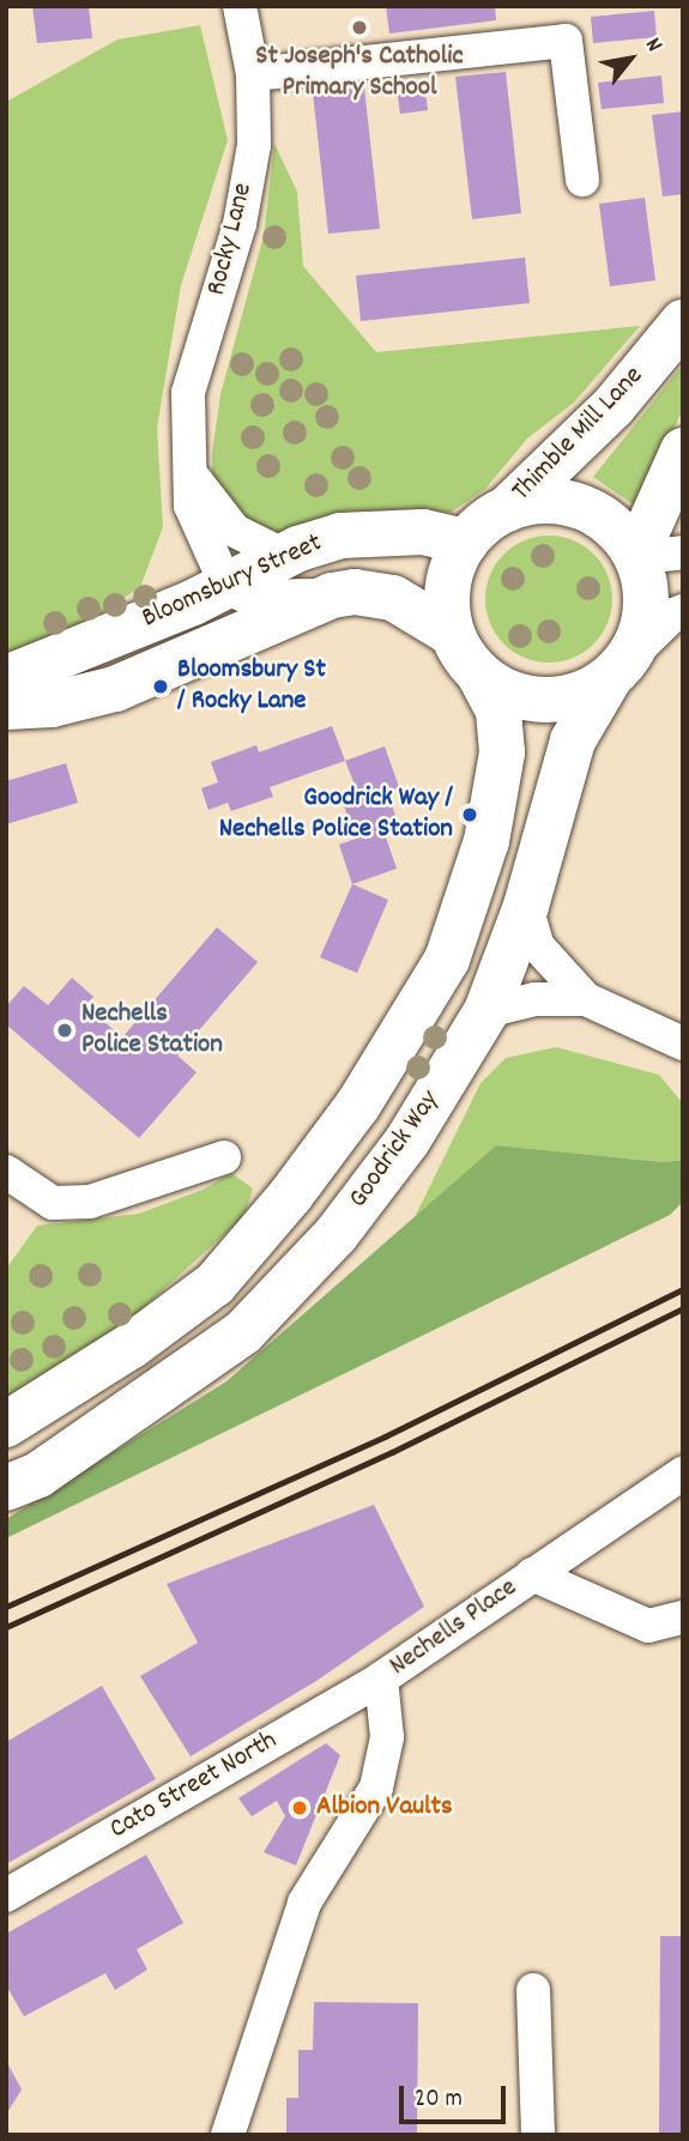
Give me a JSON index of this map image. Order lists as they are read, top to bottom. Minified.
{"streets":{"main road":["Thimble Mill Lane","Bloomsbury Street","Goodrick Way"],"street":["Rocky Lane","Nechells Place","Cato Street North"]},"crossings":[["Rocky Lane","Bloomsbury Street"],["Thimble Mill Lane","Bloomsbury Street"],["Thimble Mill Lane","Goodrick Way"],["Bloomsbury Street","Goodrick Way"],["Nechells Place","Cato Street North"]],"places":["St Joseph's Catholic Primary School","Bloomsbury St / Rocky Lane","Goodrick Way / Nechells Police Station","Nechells Police Station","Albion Vaults"],"scale_bar":"20 m","north":"top right"}
